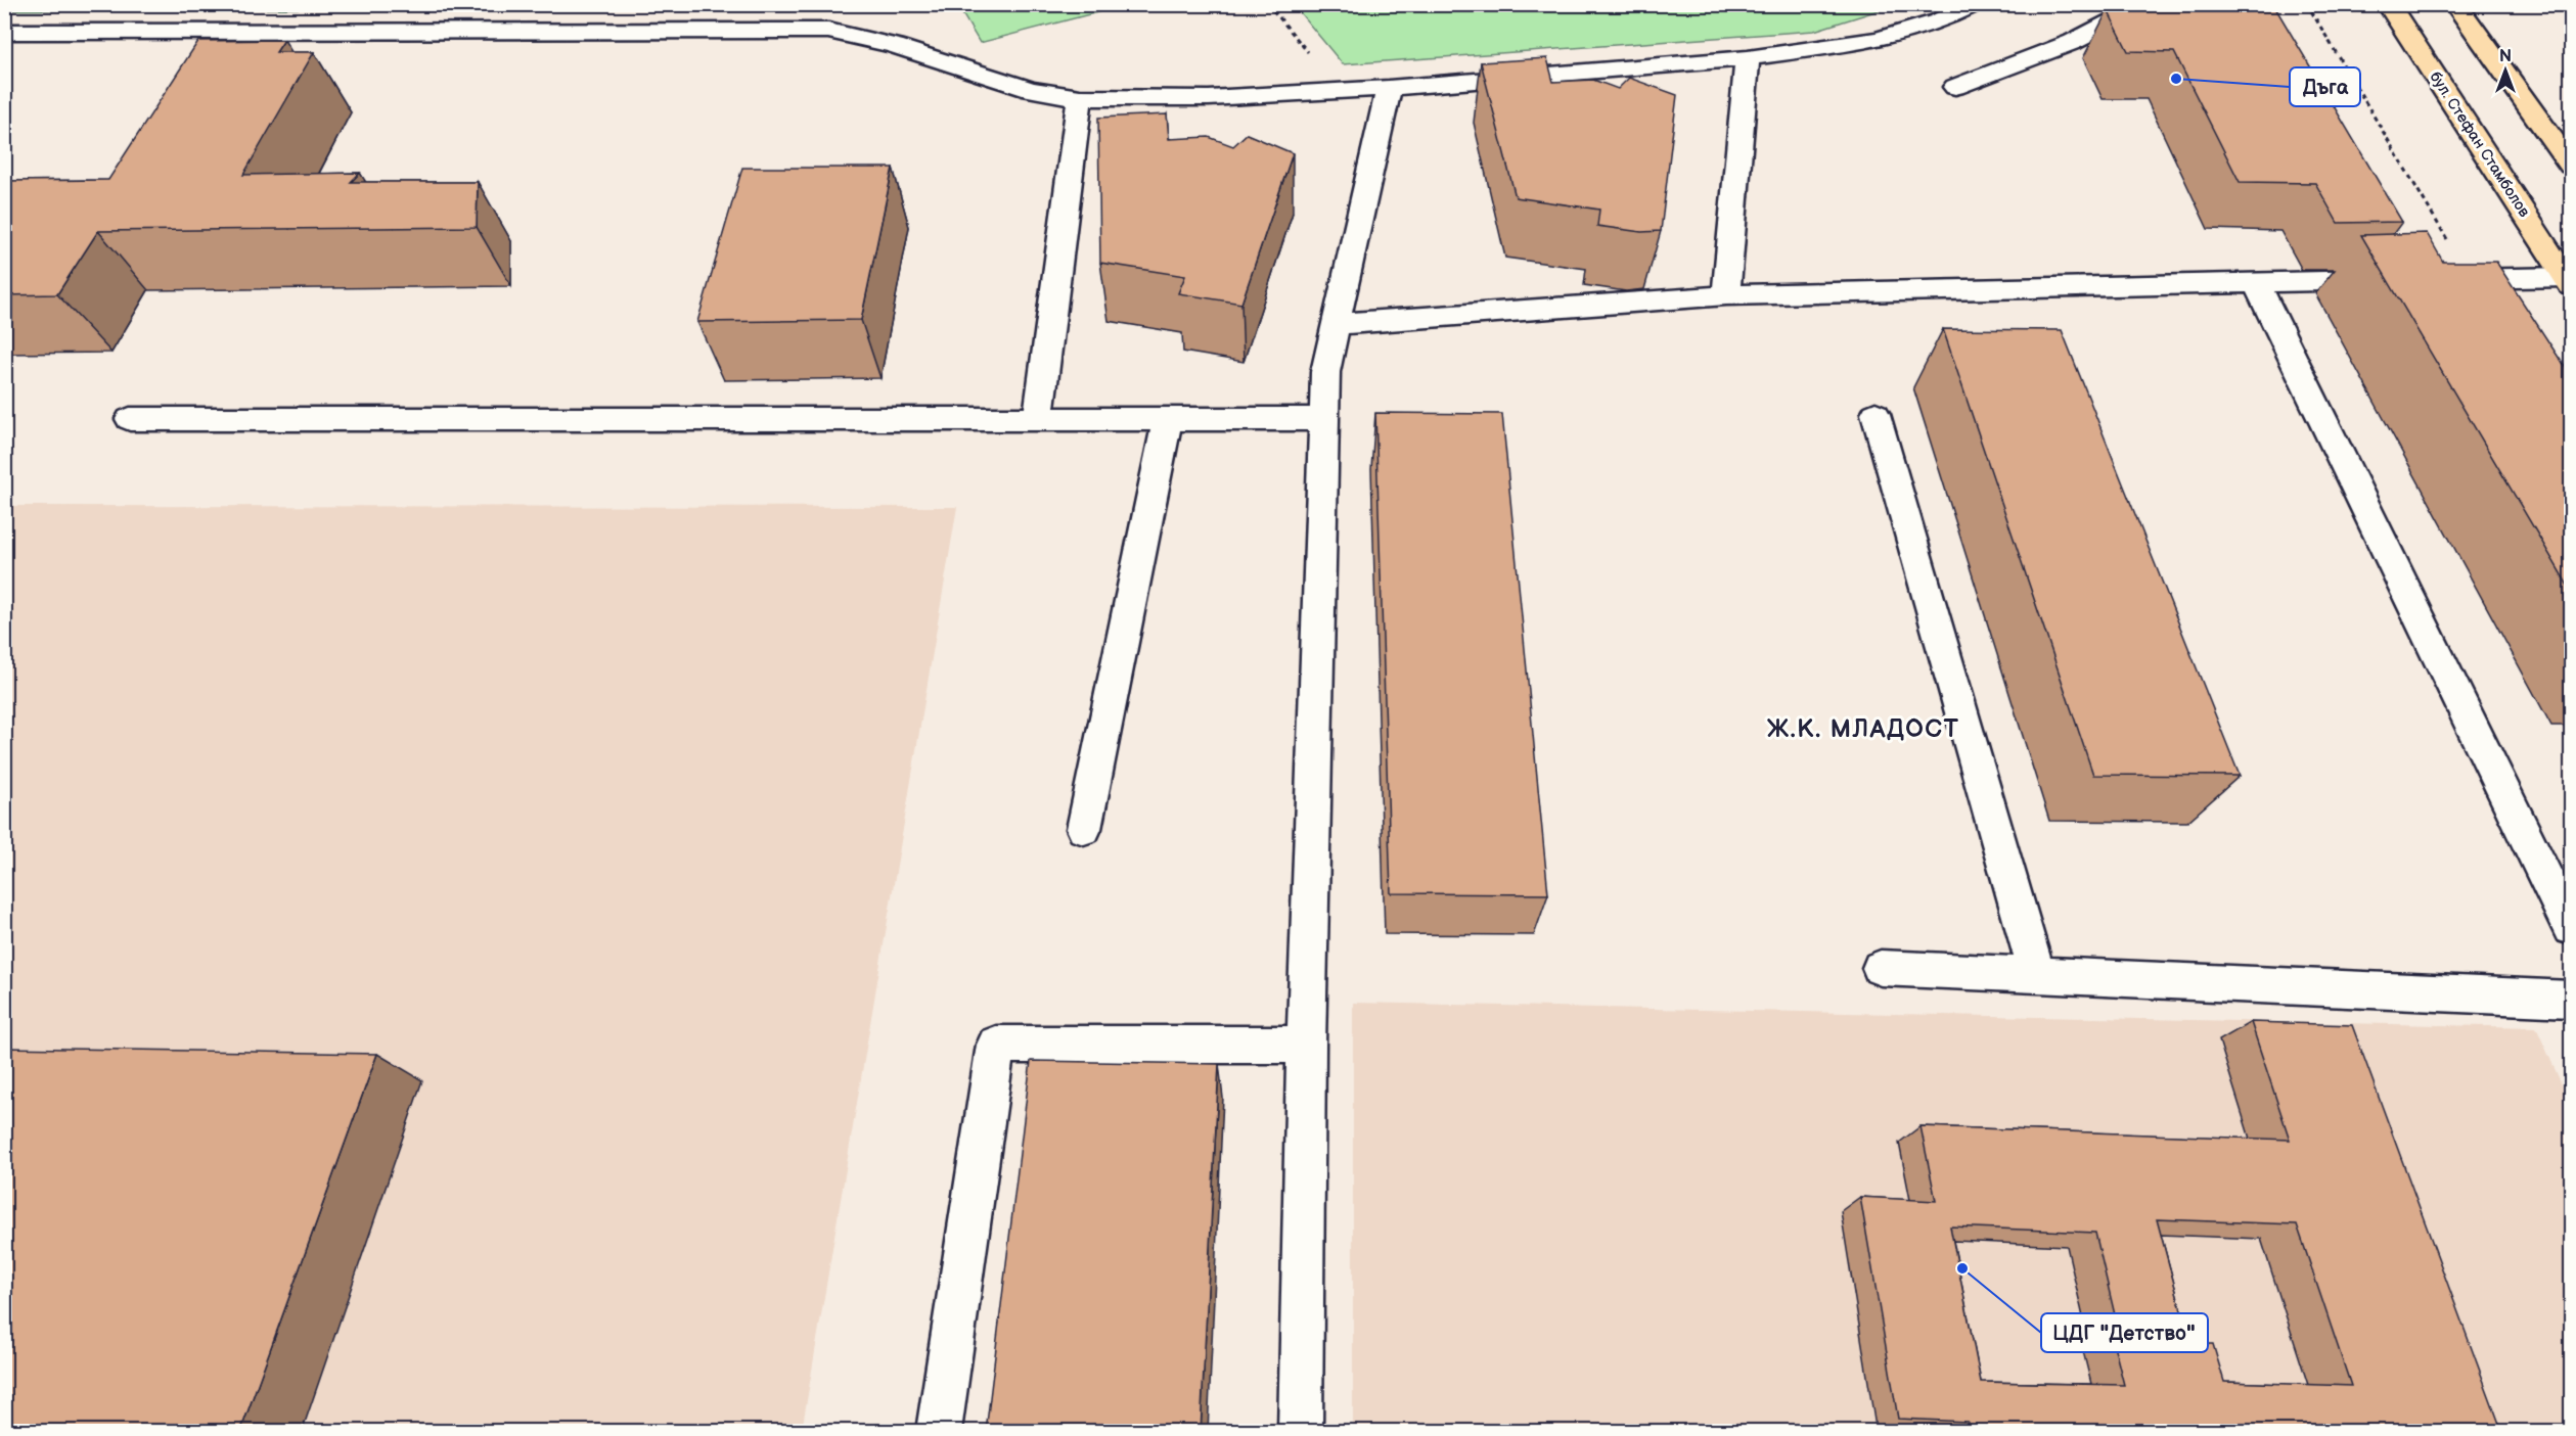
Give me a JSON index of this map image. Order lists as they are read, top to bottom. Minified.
{"streets":{"main road":["бул. Стефан Стамболов"]},"districts":["Ж.К. МЛАДОСТ"],"places":["Дъга","ЦДГ \"Детство\""],"north":"top"}
